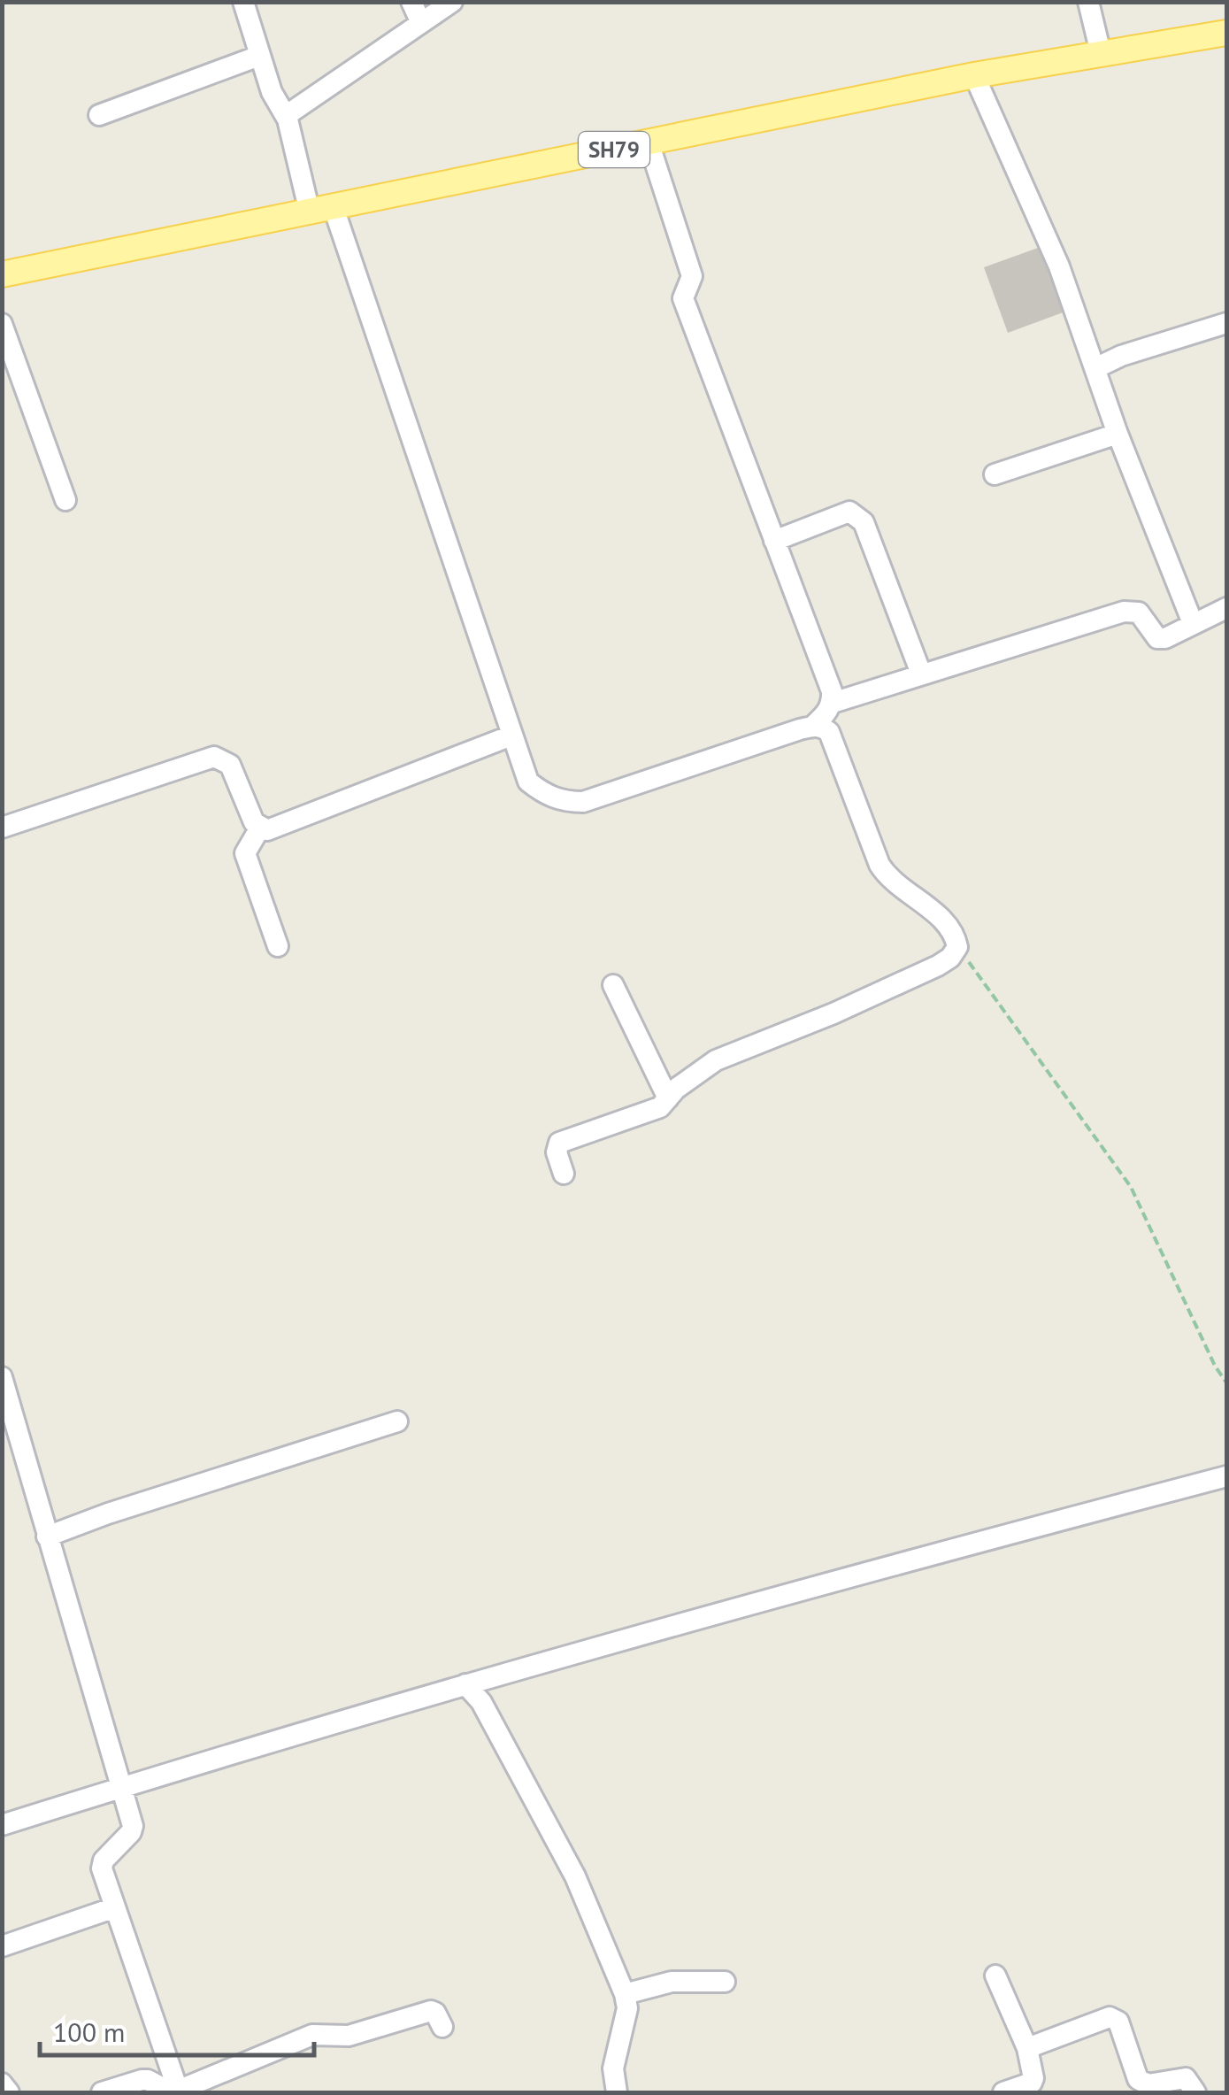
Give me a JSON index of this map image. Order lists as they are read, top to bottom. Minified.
{"streets":{"main road":["SH79"]},"scale_bar":"100 m"}
